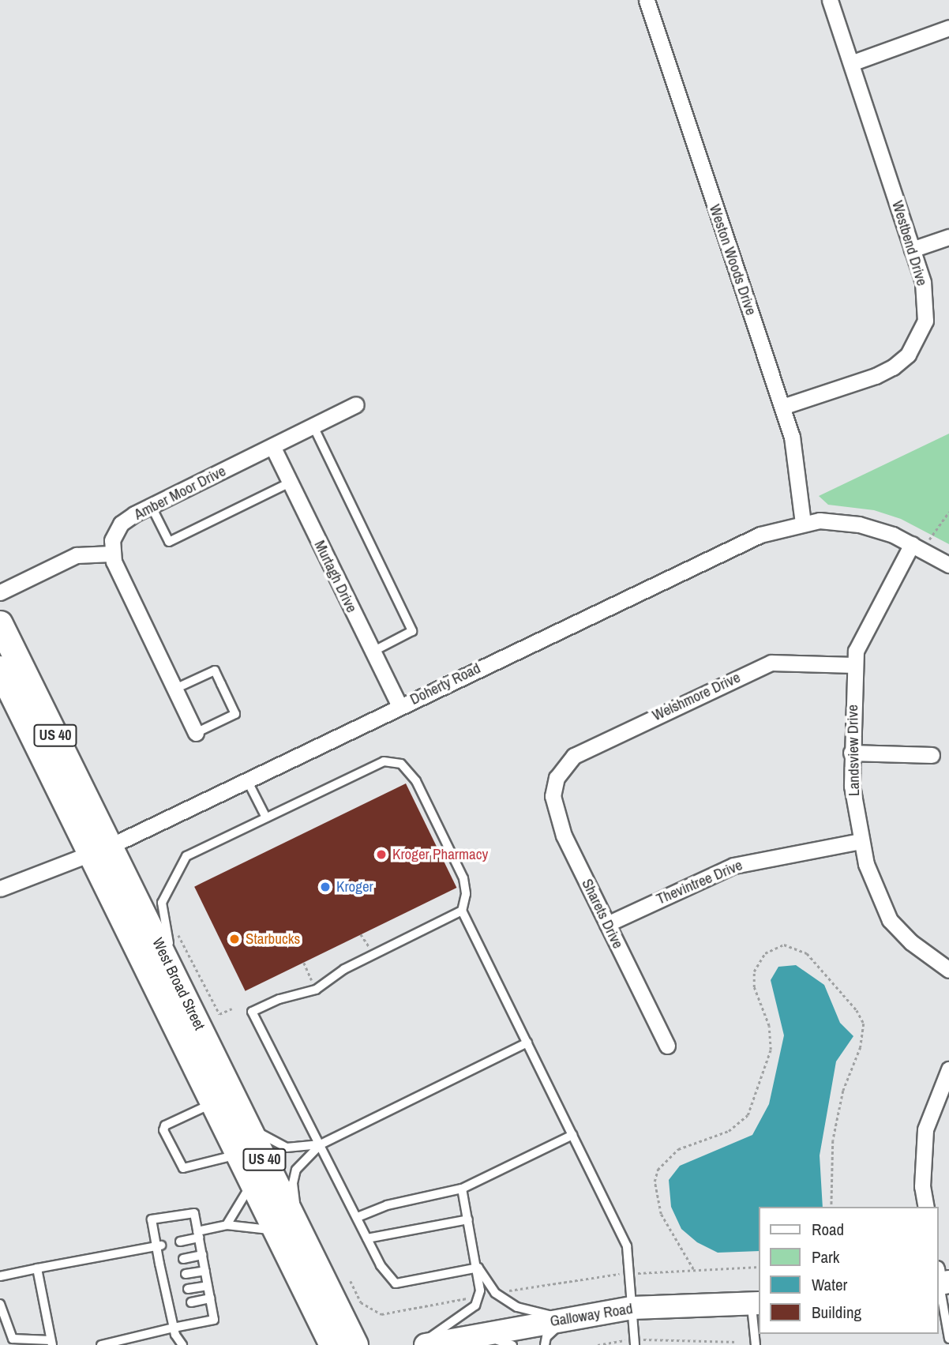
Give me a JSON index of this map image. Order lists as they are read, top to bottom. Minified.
{"streets":{"main road":["US 40","West Broad Street"],"street":["Westbend Drive","Weston Woods Drive","Amber Moor Drive","Murtagh Drive","Doherty Road","Welshmore Drive","Landsview Drive","Thevintree Drive","Sharets Drive","Galloway Road"]},"crossings":[["Westbend Drive","Weston Woods Drive"],["Weston Woods Drive","Doherty Road"],["Amber Moor Drive","Murtagh Drive"],["Murtagh Drive","Doherty Road"],["Doherty Road","Landsview Drive"],["Doherty Road","West Broad Street"],["Welshmore Drive","Landsview Drive"],["Welshmore Drive","Sharets Drive"],["Landsview Drive","Thevintree Drive"],["Thevintree Drive","Sharets Drive"]],"places":["Kroger Pharmacy","Kroger","Starbucks"],"legend":["Road","Park","Water","Building"]}
